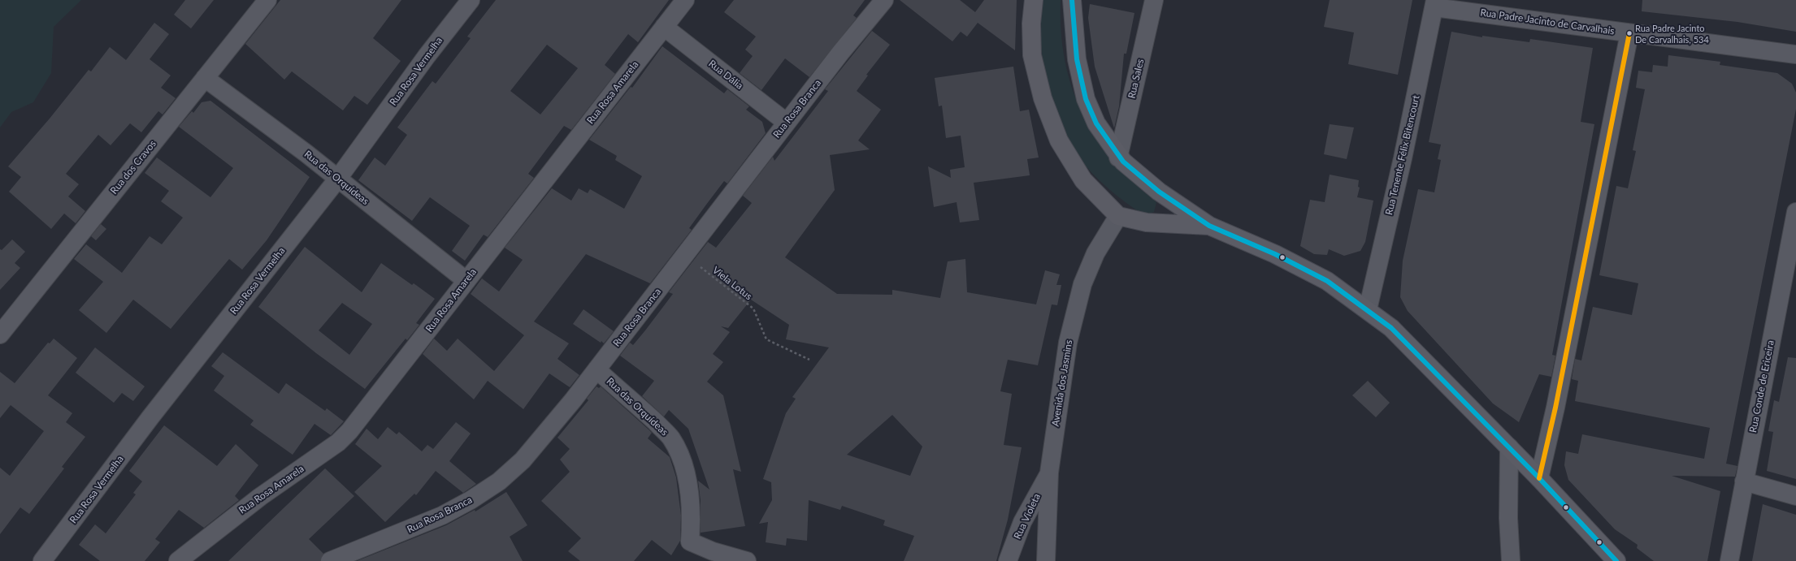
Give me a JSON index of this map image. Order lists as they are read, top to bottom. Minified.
{"streets":{"street":["Rua Padre Jacinto de Carvalhais","Rua Rosa Vermelha","Rua Dália","Rua Sales","Rua Rosa Amarela","Rua Rosa Branca","Rua Tenente Félix Bitencourt","Rua dos Cravos","Rua das Orquídeas","Avenida dos Jasmins","Rua Conde de Ericeira","Rua Violeta"],"path":["Viela Lotus"]},"crossings":[["Rua Padre Jacinto de Carvalhais","Rua Tenente Félix Bitencourt"],["Rua Rosa Vermelha","Rua das Orquídeas"],["Rua Dália","Rua Rosa Amarela"],["Rua Dália","Rua Rosa Branca"],["Rua Rosa Amarela","Rua das Orquídeas"],["Rua Rosa Branca","Rua das Orquídeas"],["Rua Rosa Branca","Viela Lotus"],["Rua dos Cravos","Rua das Orquídeas"],["Avenida dos Jasmins","Rua Violeta"]],"places":["Rua Padre Jacinto De Carvalhais, 534"]}
